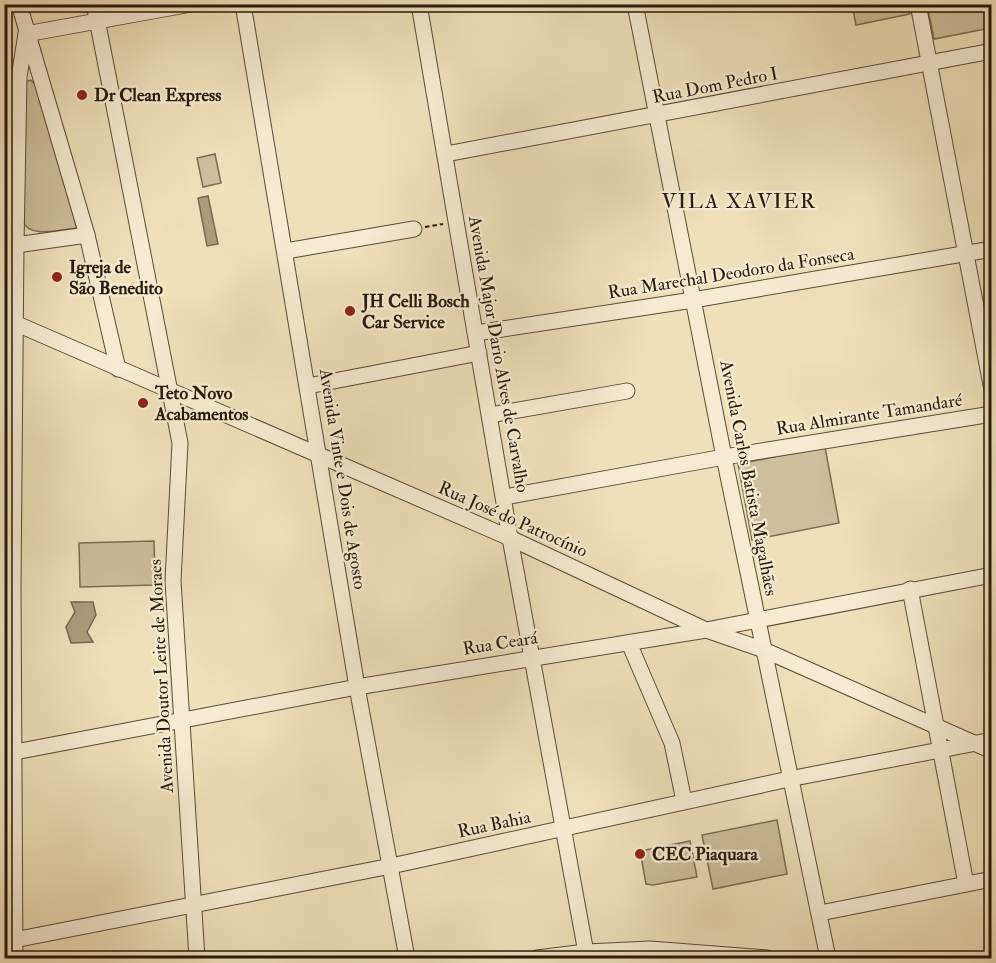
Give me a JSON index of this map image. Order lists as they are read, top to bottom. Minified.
{"streets":{"street":["Rua Dom Pedro I","Rua Marechal Deodoro da Fonseca","Avenida Major Dario Alves de Carvalho","Rua Almirante Tamandaré","Avenida Carlos Batista Magalhães","Avenida Vinte e Dois de Agosto","Rua José do Patrocínio","Rua Ceará","Avenida Doutor Leite de Moraes","Rua Bahia"]},"crossings":[["Rua Dom Pedro I","Avenida Major Dario Alves de Carvalho"],["Rua Dom Pedro I","Avenida Carlos Batista Magalhães"],["Rua Marechal Deodoro da Fonseca","Avenida Major Dario Alves de Carvalho"],["Rua Marechal Deodoro da Fonseca","Avenida Carlos Batista Magalhães"],["Avenida Major Dario Alves de Carvalho","Rua Almirante Tamandaré"],["Avenida Major Dario Alves de Carvalho","Rua José do Patrocínio"],["Avenida Major Dario Alves de Carvalho","Rua Ceará"],["Avenida Major Dario Alves de Carvalho","Rua Bahia"],["Rua Almirante Tamandaré","Avenida Carlos Batista Magalhães"],["Avenida Carlos Batista Magalhães","Rua José do Patrocínio"],["Avenida Carlos Batista Magalhães","Rua Ceará"],["Avenida Carlos Batista Magalhães","Rua Bahia"],["Avenida Vinte e Dois de Agosto","Rua José do Patrocínio"],["Avenida Vinte e Dois de Agosto","Rua Ceará"],["Avenida Vinte e Dois de Agosto","Rua Bahia"],["Rua José do Patrocínio","Rua Ceará"],["Rua José do Patrocínio","Avenida Doutor Leite de Moraes"],["Rua José do Patrocínio","Rua Bahia"],["Rua Ceará","Avenida Doutor Leite de Moraes"],["Avenida Doutor Leite de Moraes","Rua Bahia"]],"districts":["VILA XAVIER"],"places":["Dr Clean Express","Igreja de São Benedito","JH Celli Bosch Car Service","Teto Novo Acabamentos","CEC Piaquara"]}
